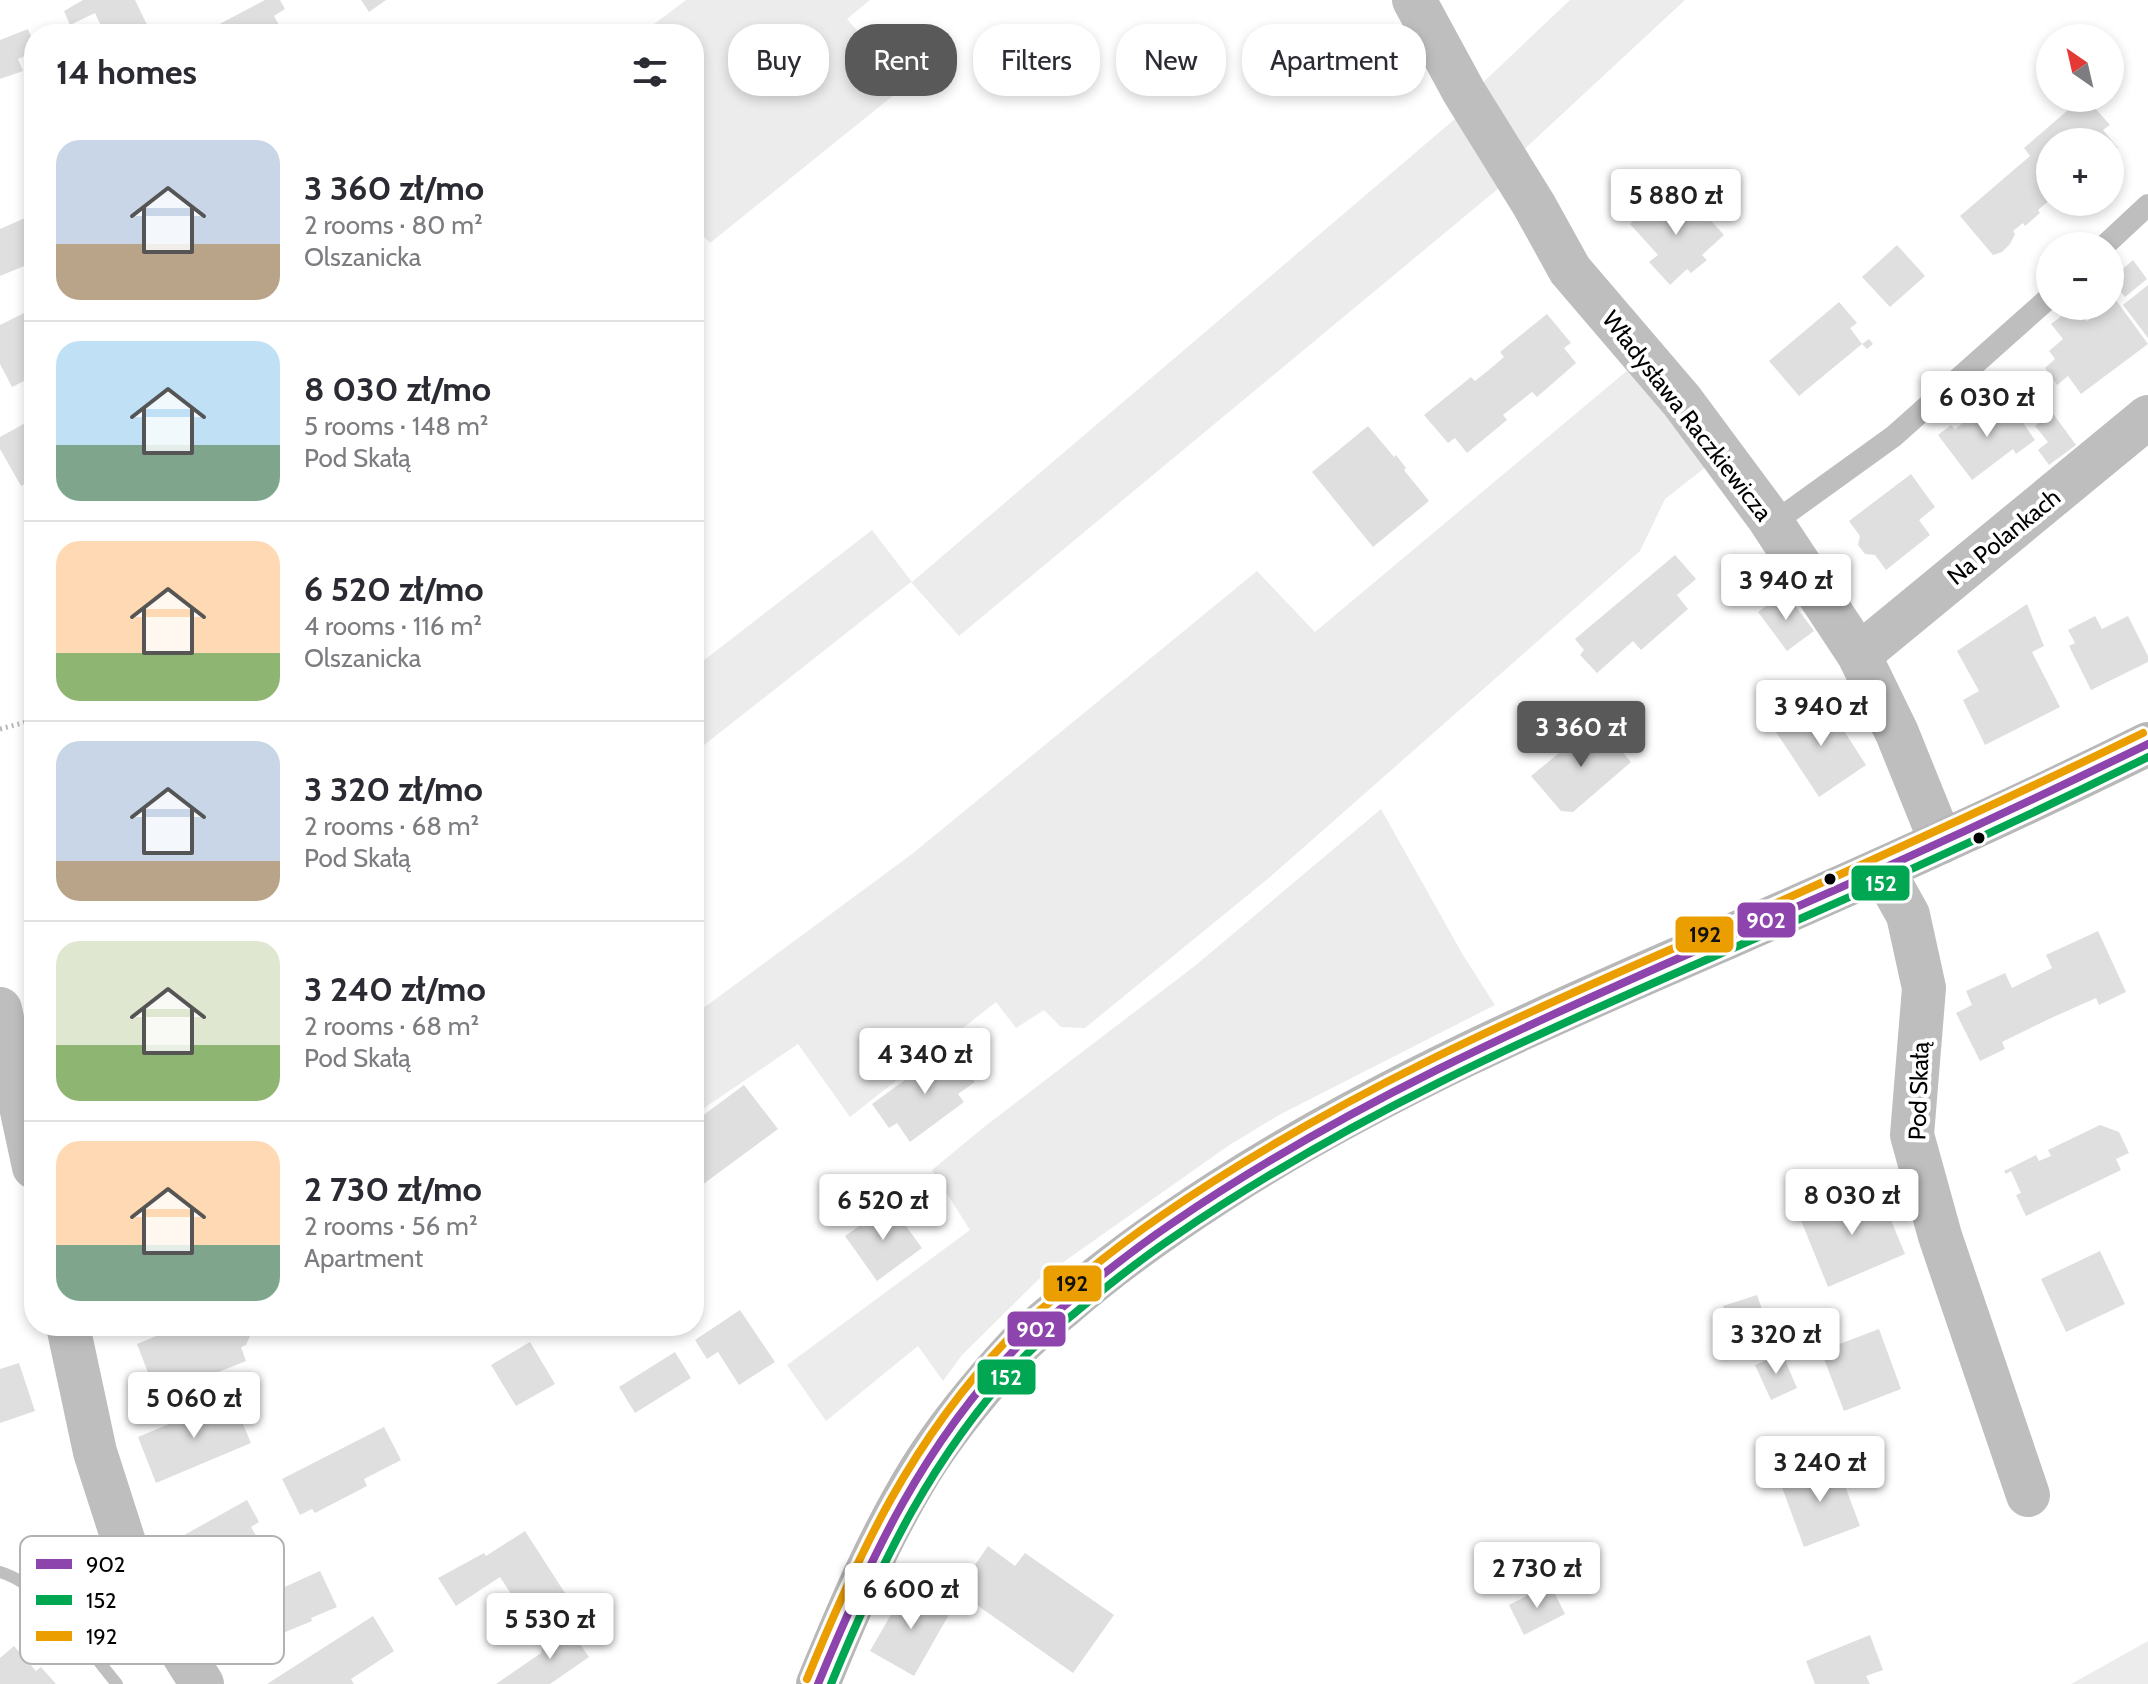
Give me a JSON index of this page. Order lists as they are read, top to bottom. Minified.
{"streets":{"street":["Władysława Raczkiewicza","Na Polankach","Pod Skałą"]},"crossings":[["Władysława Raczkiewicza","Na Polankach"]],"lines":["transit line 192","transit line 902","transit line 152"],"legend":["902","152","192"],"north":"top left","page":{"map_buttons":["+","−"],"chip":["Buy","Rent","Filters","New","Apartment"],"heading":"14 homes","list":[{"name":"3 360 zł/mo","note":"2 rooms · 80 m² · Olszanicka"},{"name":"8 030 zł/mo","note":"5 rooms · 148 m² · Pod Skałą"},{"name":"6 520 zł/mo","note":"4 rooms · 116 m² · Olszanicka"},{"name":"3 320 zł/mo","note":"2 rooms · 68 m² · Pod Skałą"},{"name":"3 240 zł/mo","note":"2 rooms · 68 m² · Pod Skałą"},{"name":"2 730 zł/mo","note":"2 rooms · 56 m² · Apartment"}],"price":["5 880 zł","6 030 zł","3 940 zł","3 940 zł","3 360 zł","4 340 zł","8 030 zł","6 520 zł","3 320 zł","5 060 zł","3 240 zł","2 730 zł","6 600 zł","5 530 zł"]}}
